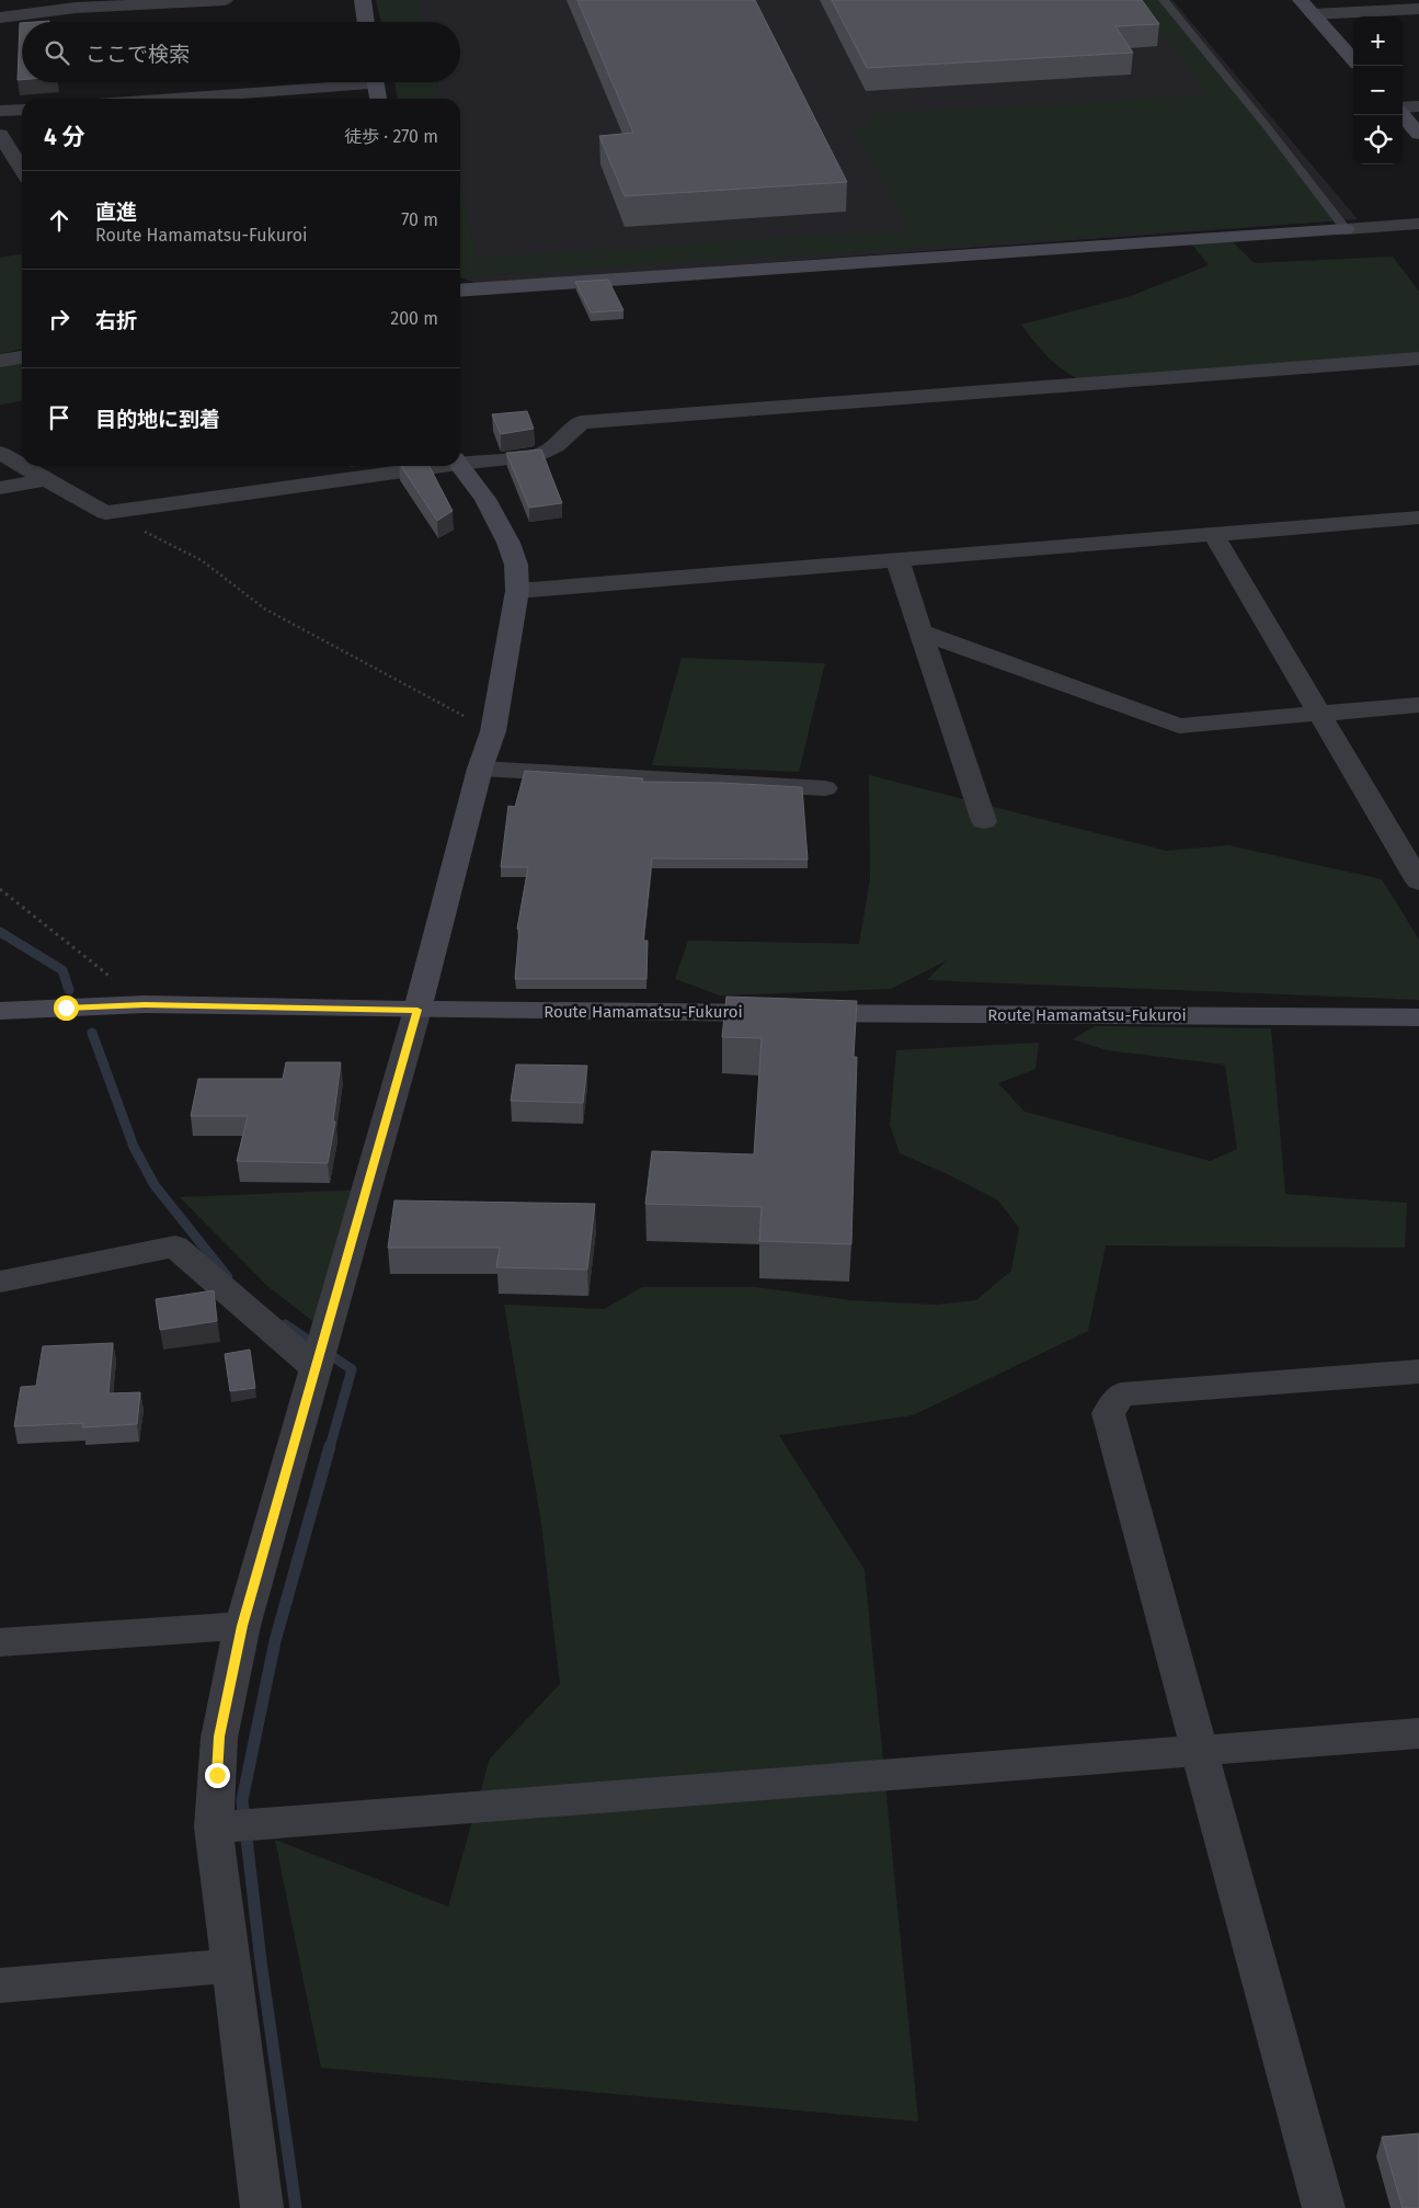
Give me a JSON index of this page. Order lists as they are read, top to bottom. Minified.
{"streets":{"street":["Route Hamamatsu-Fukuroi"]},"page":{"map_buttons":["+","−"],"search":"ここで検索","heading":["4 分","徒歩 · 270 m"],"list":[["直進","Route Hamamatsu-Fukuroi","70 m"],["右折","200 m"],"目的地に到着"]}}
